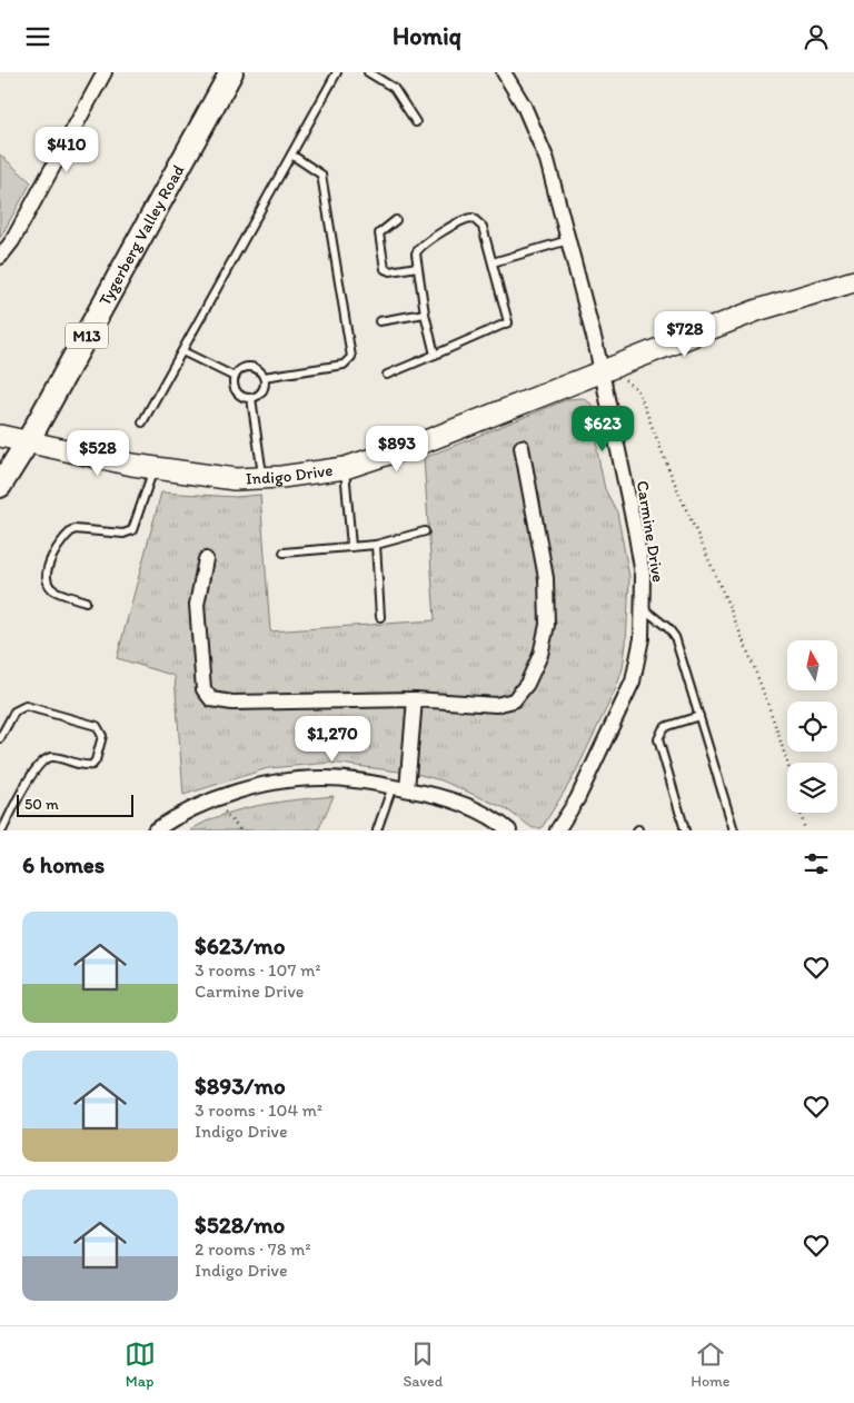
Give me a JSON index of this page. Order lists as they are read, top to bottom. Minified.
{"streets":{"main road":["Tygerberg Valley Road","M13"],"street":["Indigo Drive","Carmine Drive"]},"crossings":[["Tygerberg Valley Road","Indigo Drive"],["Indigo Drive","Carmine Drive"]],"scale_bar":"50 m","north":"top","page":{"header":"Homiq","price":["$410","$728","$623","$893","$528","$1,270"],"scale":"50 m","heading":"6 homes","list":[{"name":"$623/mo","note":"3 rooms · 107 m² · Carmine Drive"},{"name":"$893/mo","note":"3 rooms · 104 m² · Indigo Drive"},{"name":"$528/mo","note":"2 rooms · 78 m² · Indigo Drive"}],"tabs":["Map","Saved","Home"]}}
